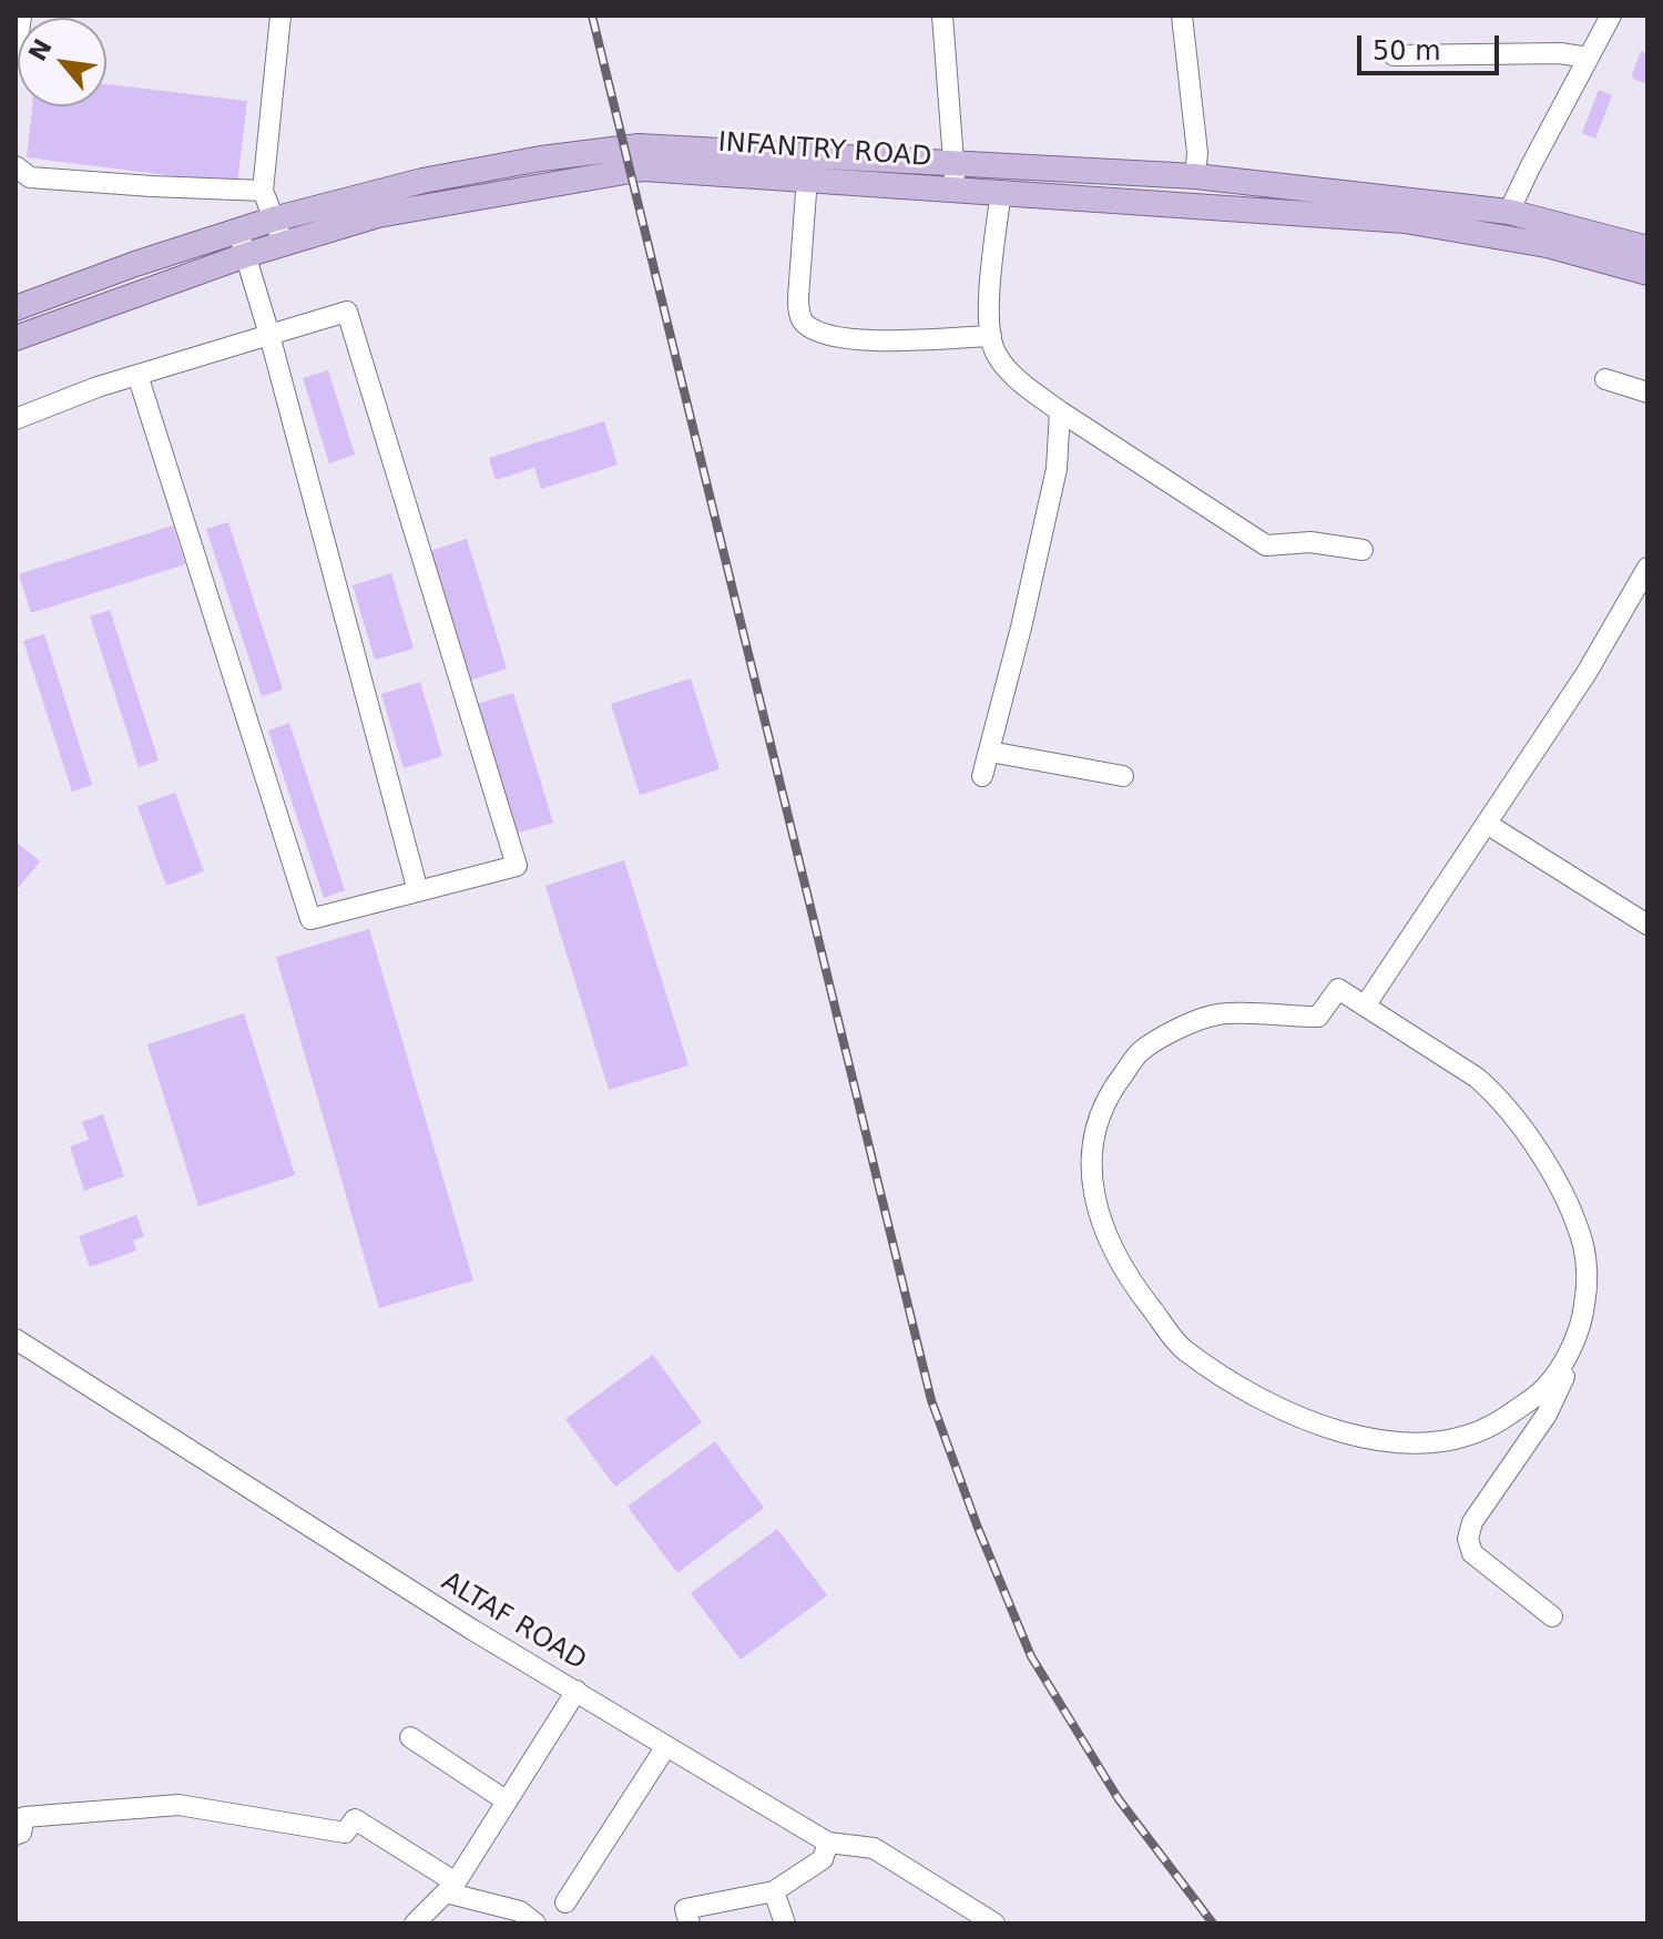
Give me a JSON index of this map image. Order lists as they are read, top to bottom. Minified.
{"streets":{"main road":["INFANTRY ROAD"],"street":["ALTAF ROAD"]},"scale_bar":"50 m","north":"top left"}
